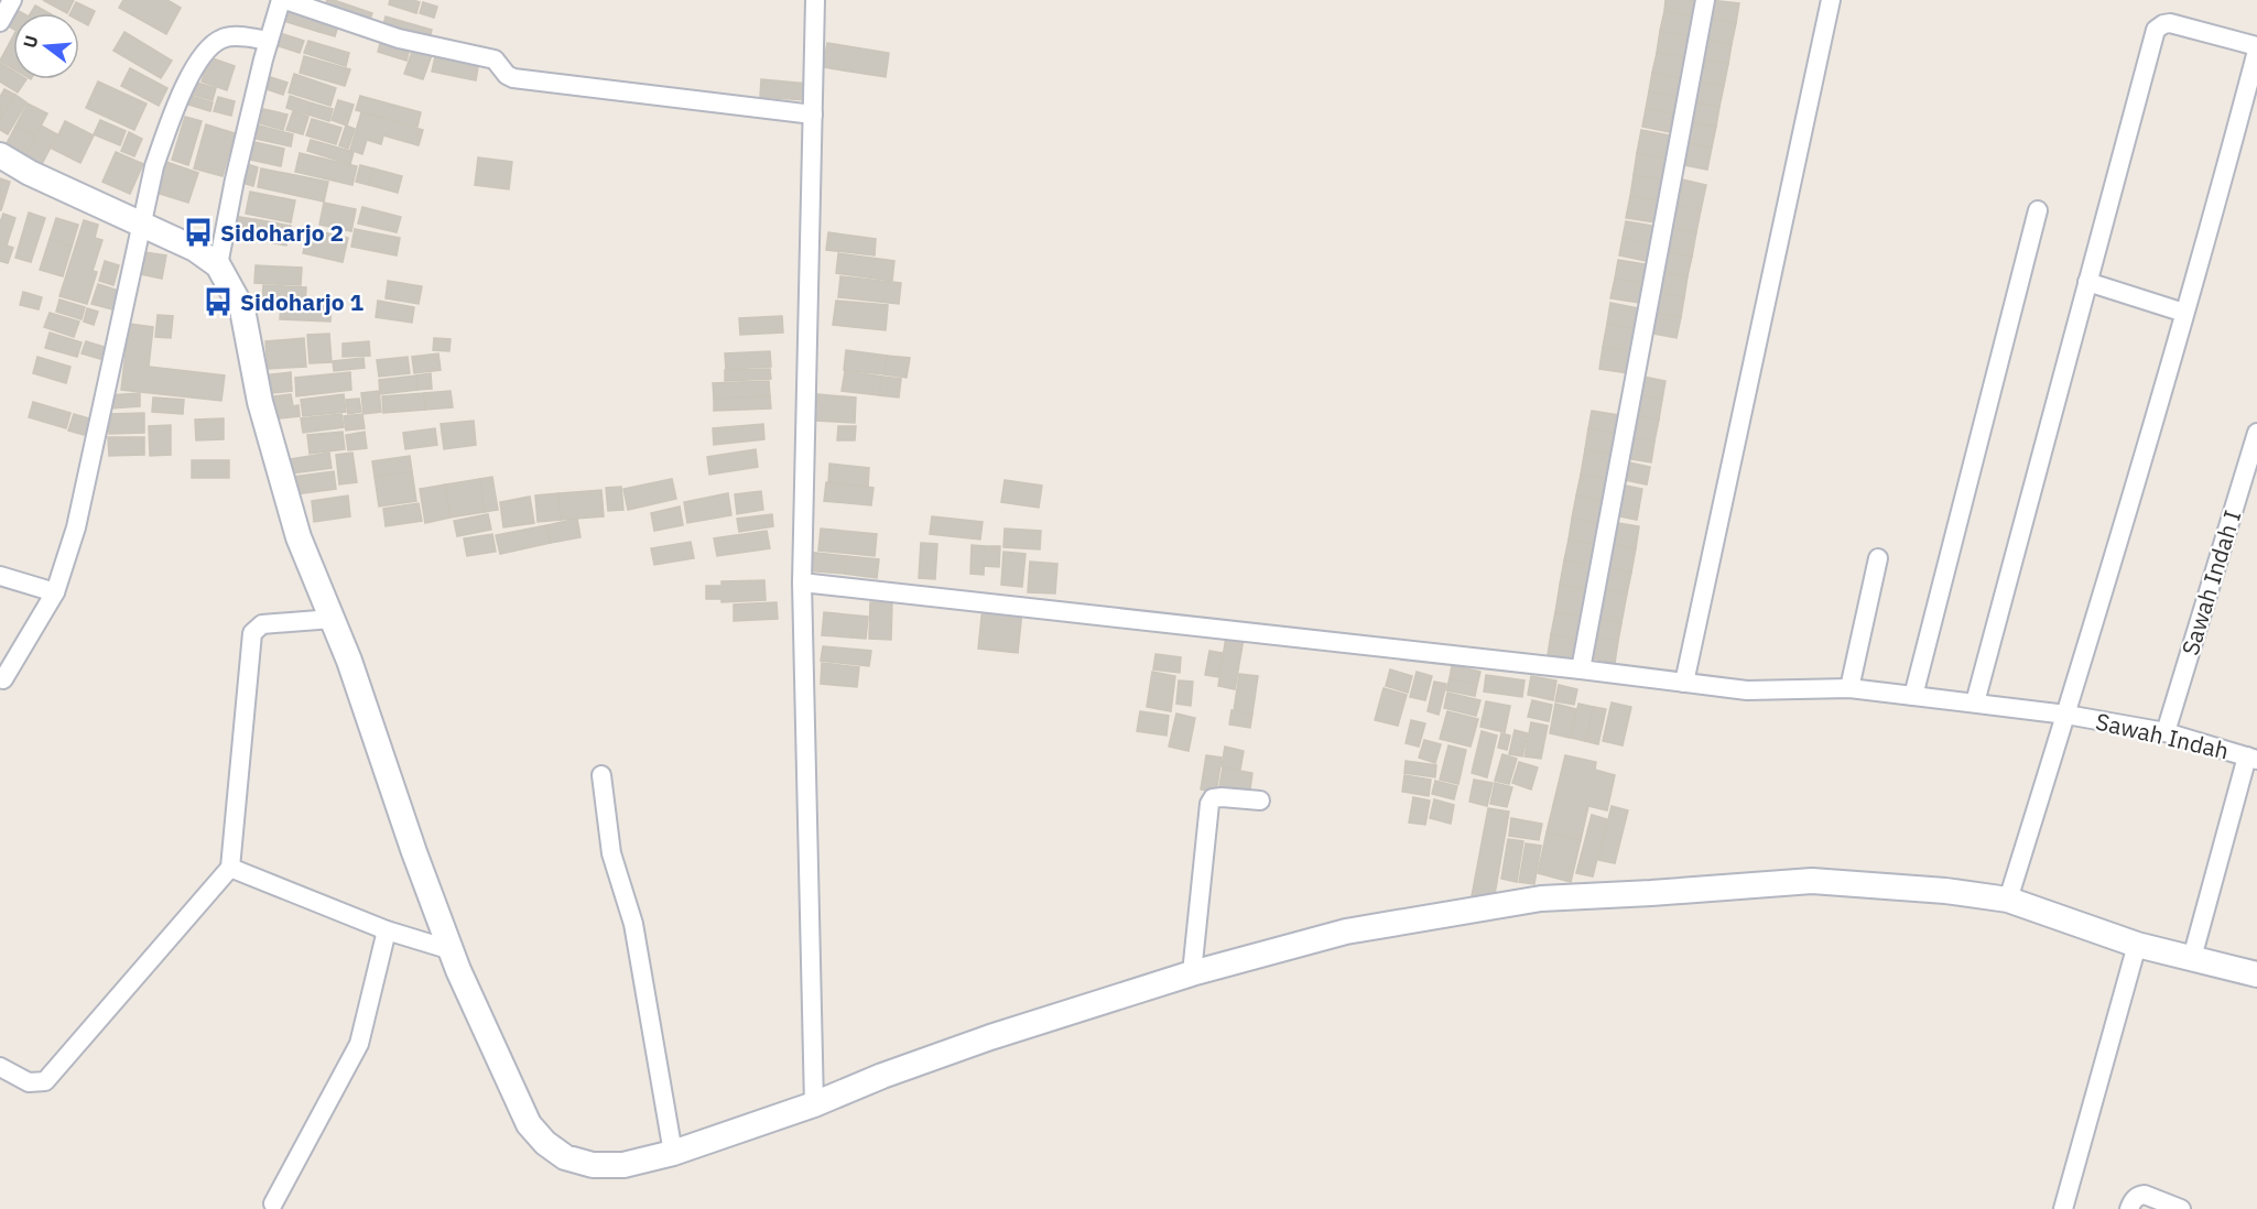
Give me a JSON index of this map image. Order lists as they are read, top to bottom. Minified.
{"streets":{"street":["Sawah Indah I","Sawah Indah"]},"crossings":[["Sawah Indah I","Sawah Indah"]],"places":{"bus stop":["Sidoharjo 2","Sidoharjo 1"]},"north":"left"}
